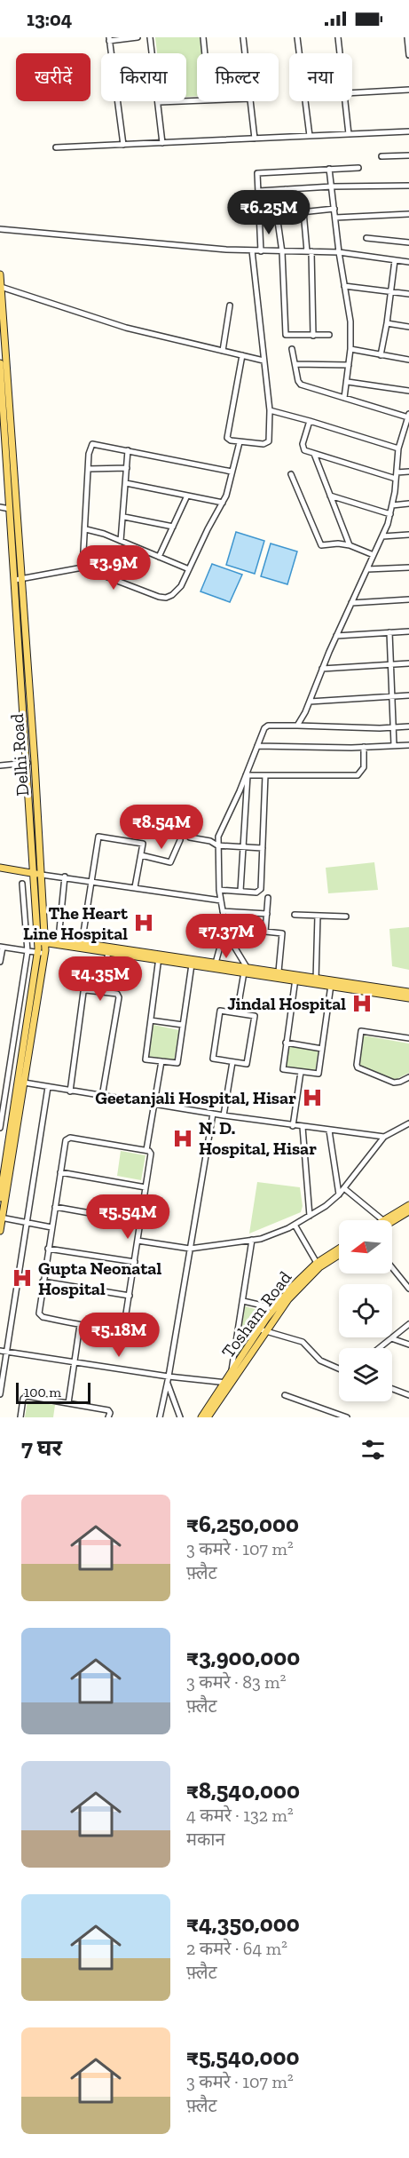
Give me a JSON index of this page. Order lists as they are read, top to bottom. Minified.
{"streets":{"main road":["Delhi Road","Tosham Road"]},"places":{"hospital":["The Heart Line Hospital","Jindal Hospital","Geetanjali Hospital, Hisar","N. D. Hospital, Hisar","Gupta Neonatal Hospital"]},"scale_bar":"100 m","north":"left","page":{"status":"13:04","chip":["खरीदें","किराया","फ़िल्टर","नया"],"price":["₹6.25M","₹3.9M","₹8.54M","₹7.37M","₹4.35M","₹5.54M","₹5.18M"],"scale":"100 m","heading":"7 घर","list":[{"name":"₹6,250,000","note":"3 कमरे · 107 m² · फ़्लैट"},{"name":"₹3,900,000","note":"3 कमरे · 83 m² · फ़्लैट"},{"name":"₹8,540,000","note":"4 कमरे · 132 m² · मकान"},{"name":"₹4,350,000","note":"2 कमरे · 64 m² · फ़्लैट"},{"name":"₹5,540,000","note":"3 कमरे · 107 m² · फ़्लैट"}]}}
